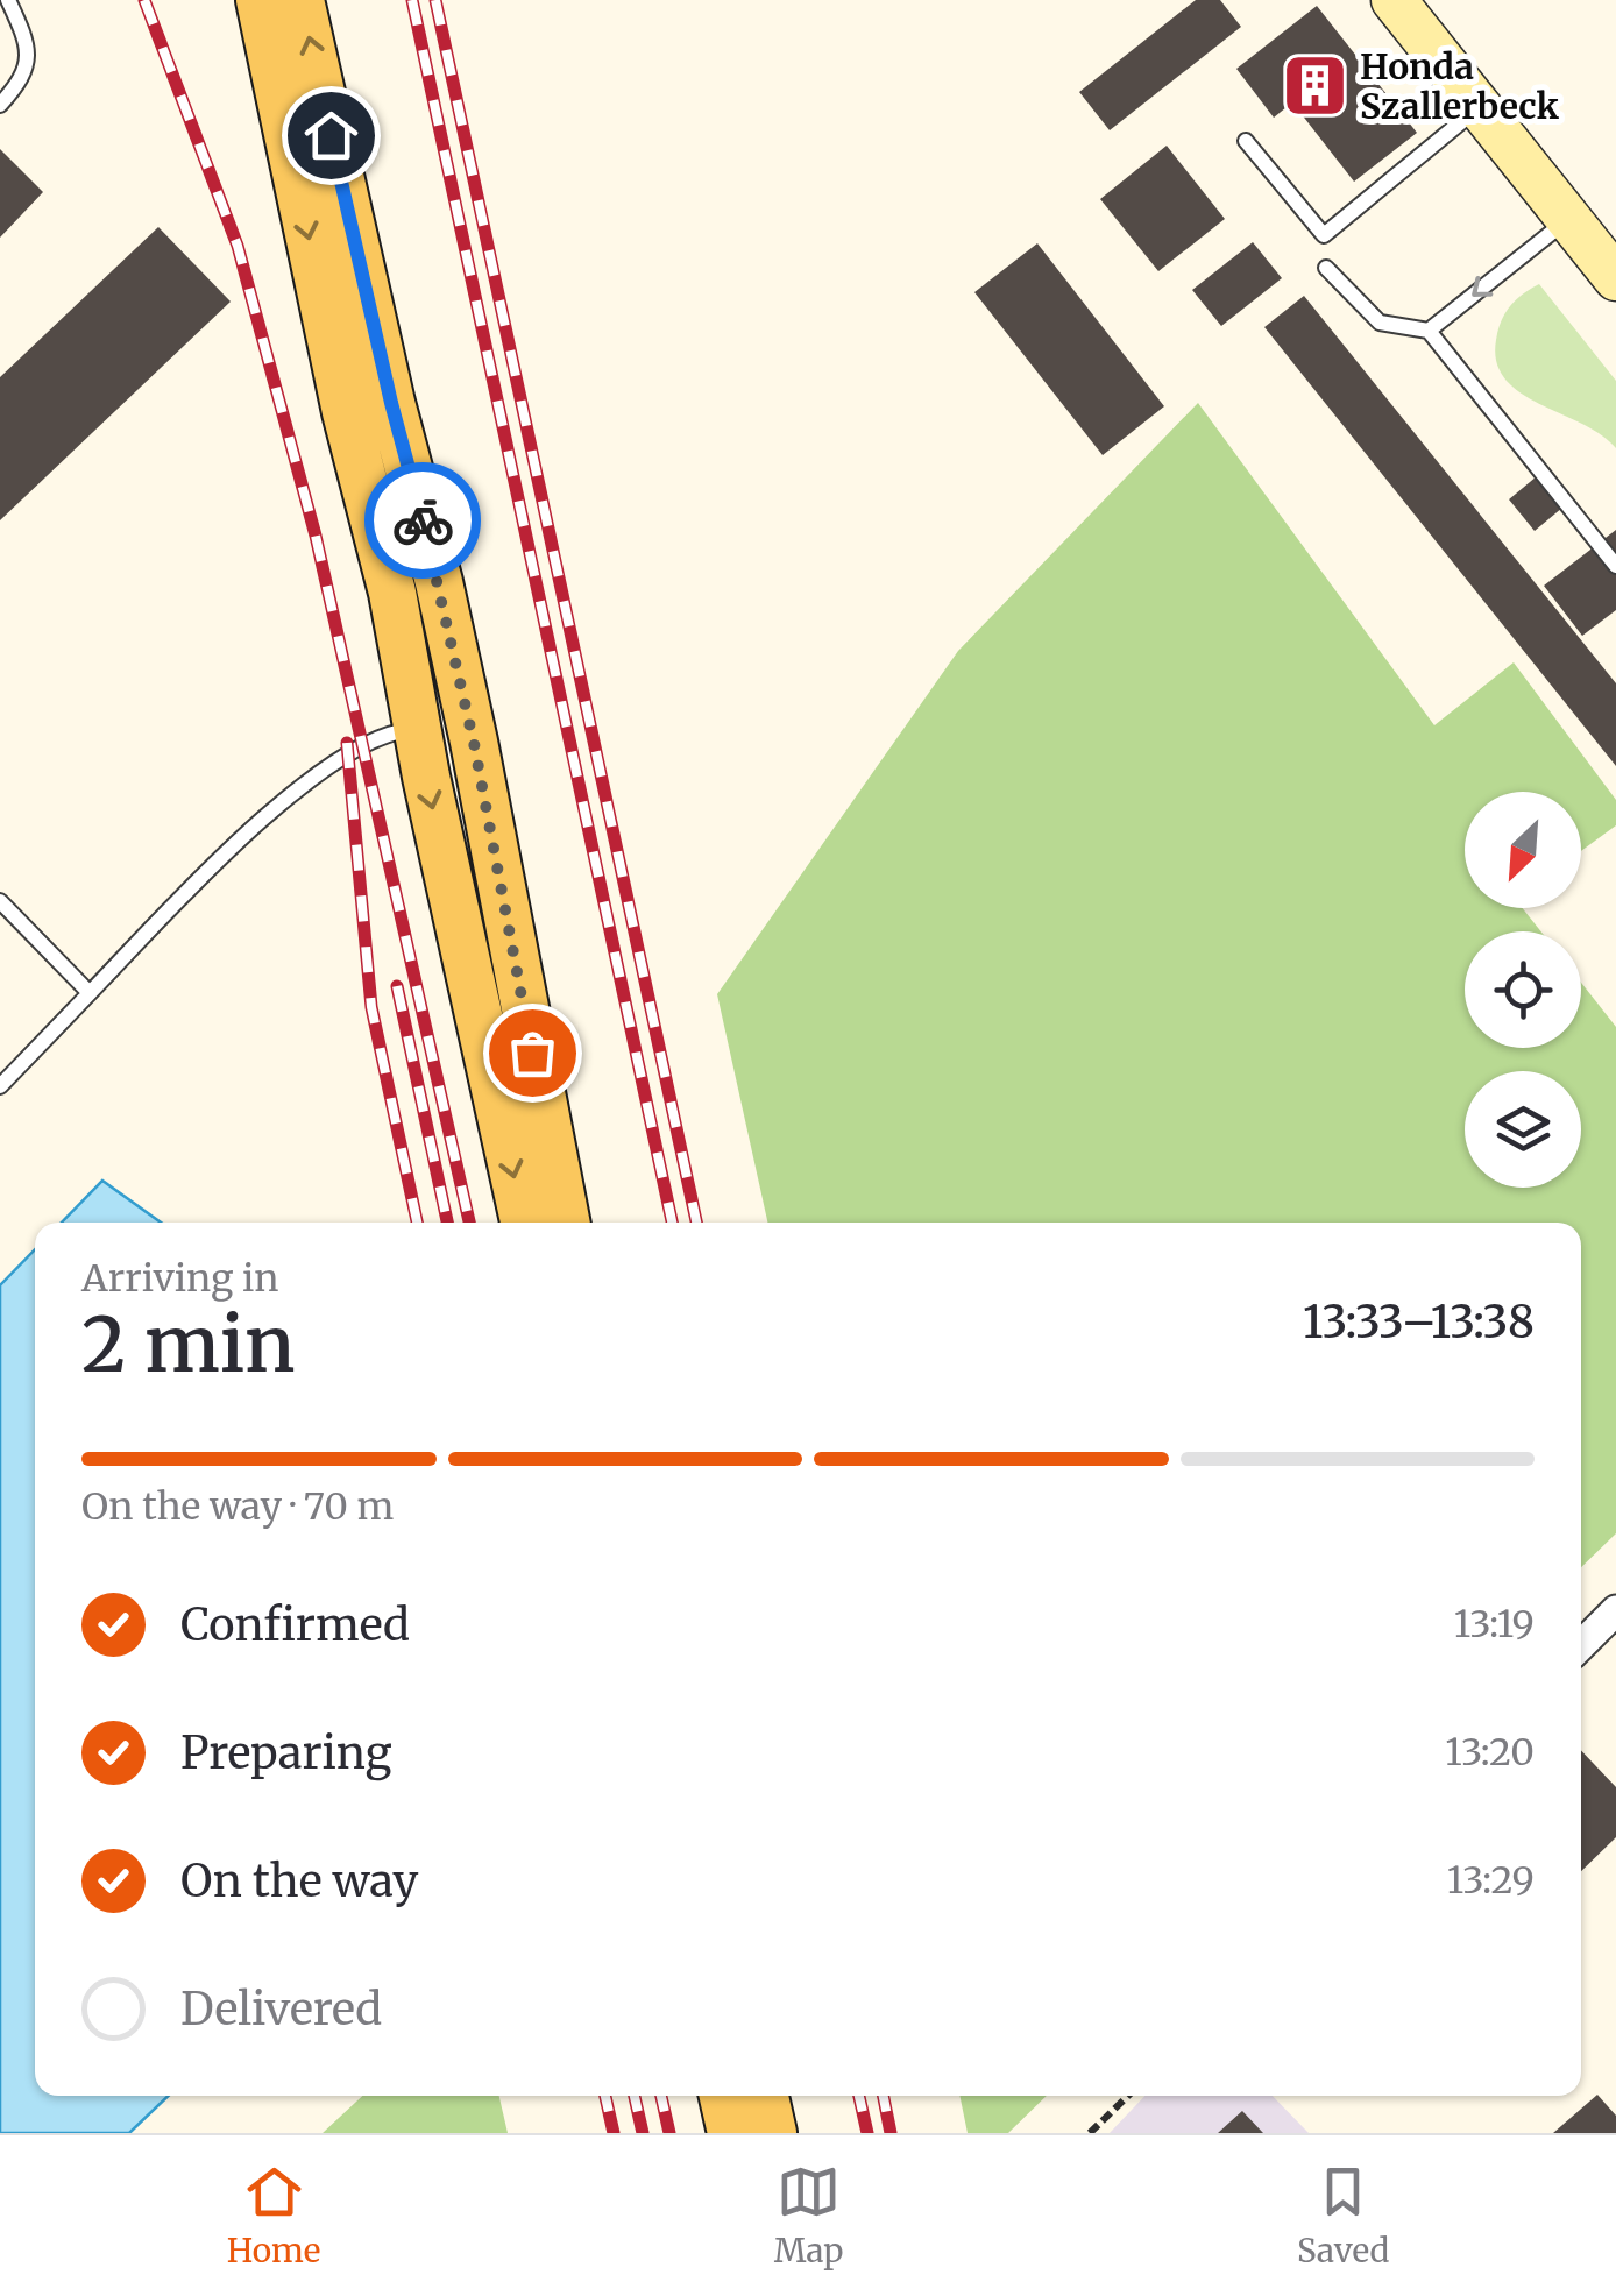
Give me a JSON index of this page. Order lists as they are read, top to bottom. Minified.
{"places":{"building":["Honda Szallerbeck"]},"north":"bottom left","page":{"heading":["2 min","Arriving in","13:33–13:38"],"bar":"On the way · 70 m","list":[["Confirmed","13:19"],["Preparing","13:20"],["On the way","13:29"],"Delivered"],"tabs":["Home","Map","Saved"]}}
